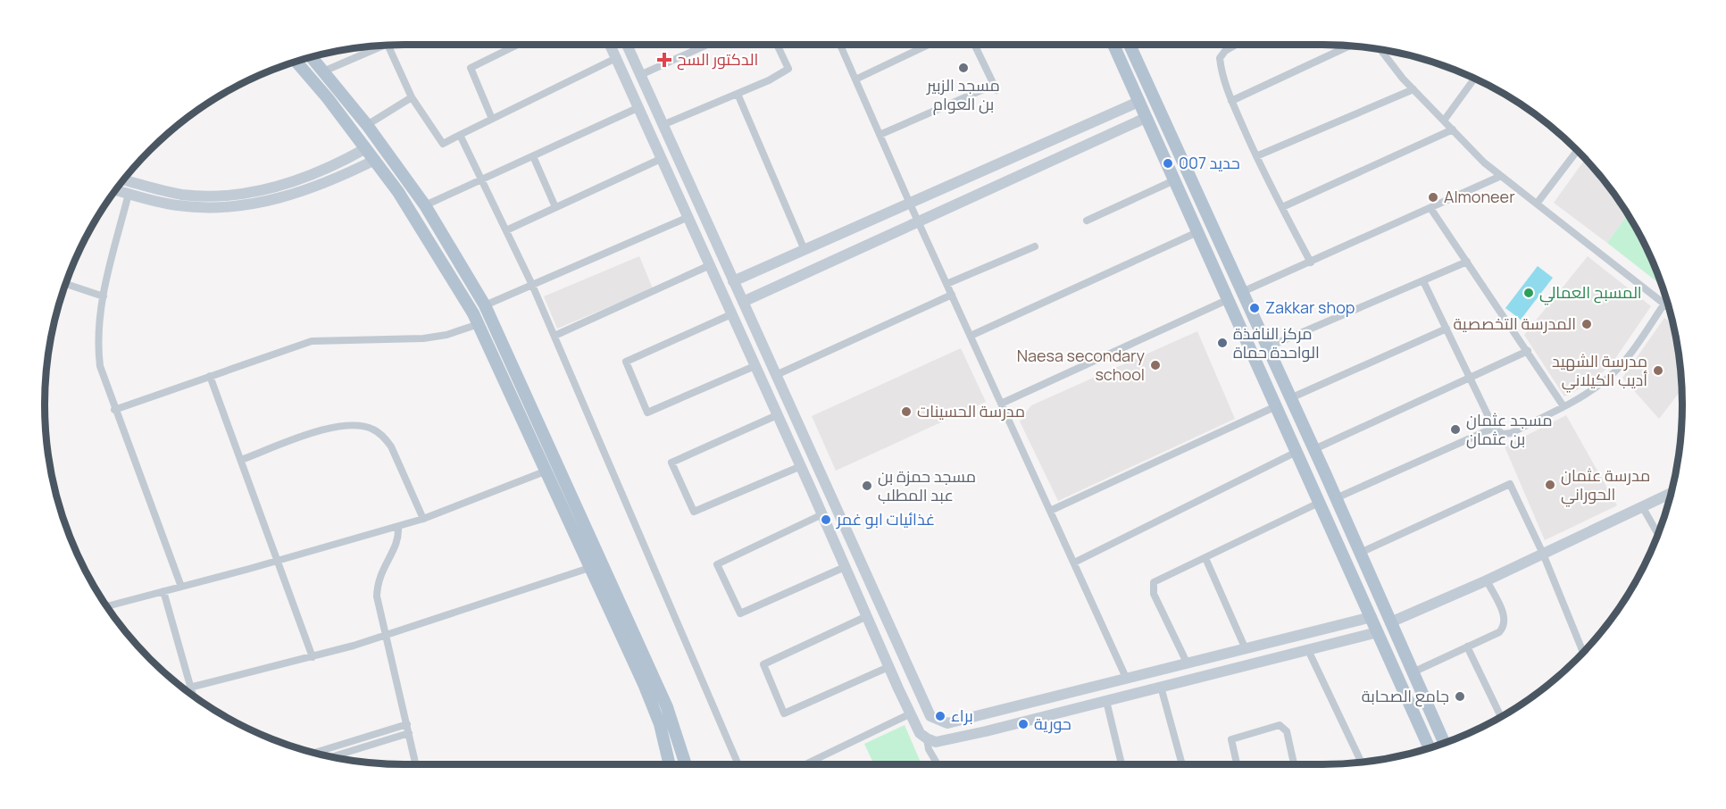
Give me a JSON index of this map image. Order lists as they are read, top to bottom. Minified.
{"places":{"health":["الدكتور السح"],"other":["مسجد الزبير بن العوام","حديد 007","Almoneer","المسبح العمالي","Zakkar shop","المدرسة التخصصية","مركز النافذة الواحدة حماة","Naesa secondary school","مدرسة الشهيد أديب الكيلاني","مدرسة الحسينات","مسجد عثمان بن عثمان","مدرسة عثمان الحوراني","مسجد حمزة بن عبد المطلب","غذائيات ابو غمر","جامع الصحابة","براء","حورية"]}}
